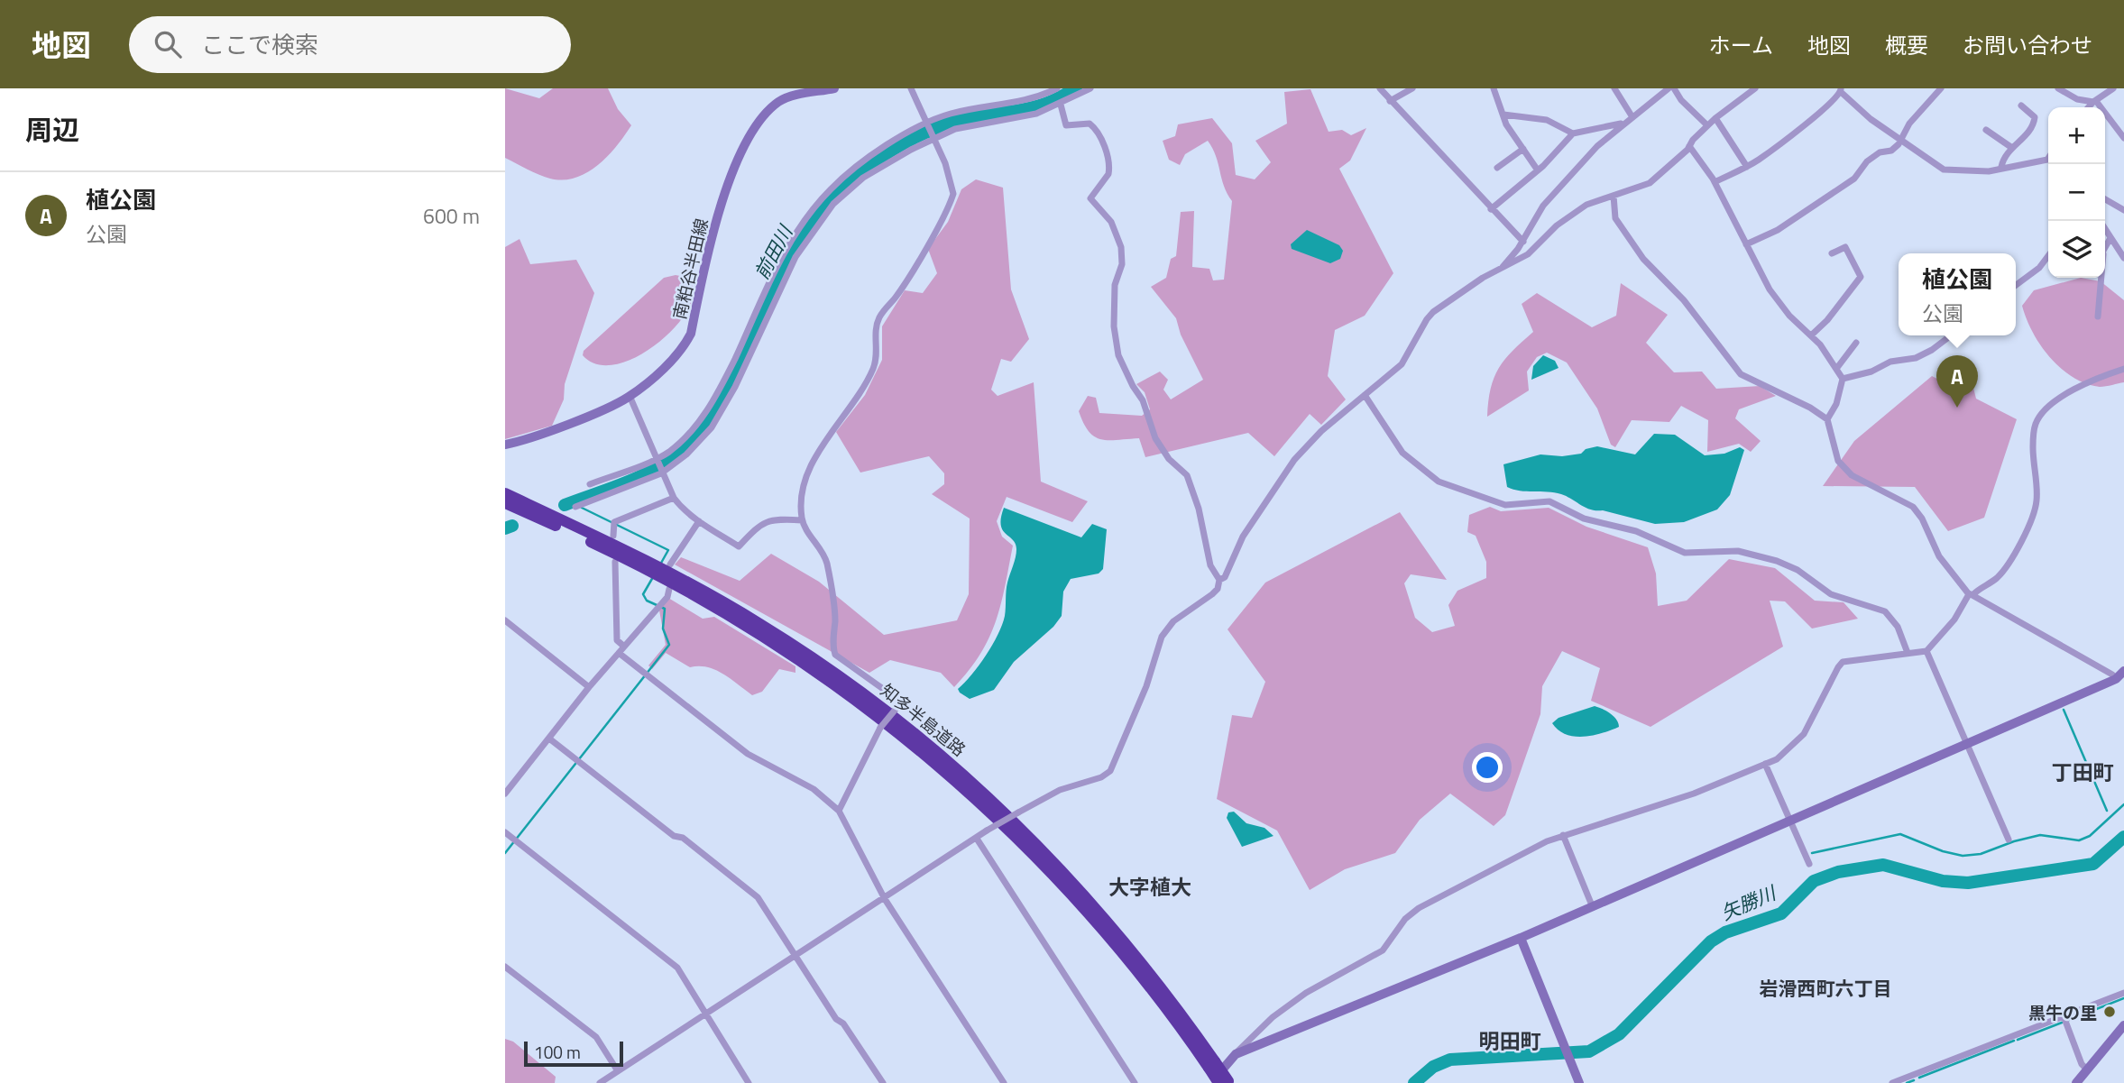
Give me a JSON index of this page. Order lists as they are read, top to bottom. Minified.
{"streets":{"highway":["知多半島道路"],"street":["南粕谷半田線"]},"districts":["丁田町","大字植大","岩滑西町六丁目","明田町"],"water":["前田川","矢勝川"],"places":["黒牛の里"],"scale_bar":"100 m","page":{"header":"地図","search":"ここで検索","nav":["ホーム","地図","概要","お問い合わせ"],"heading":"周辺","map_buttons":["+","−"],"list":[{"mark":"A","name":"植公園","note":"公園","value":"600 m"}],"popup":["植公園","公園"],"pins":"A","scale":"100 m"}}
